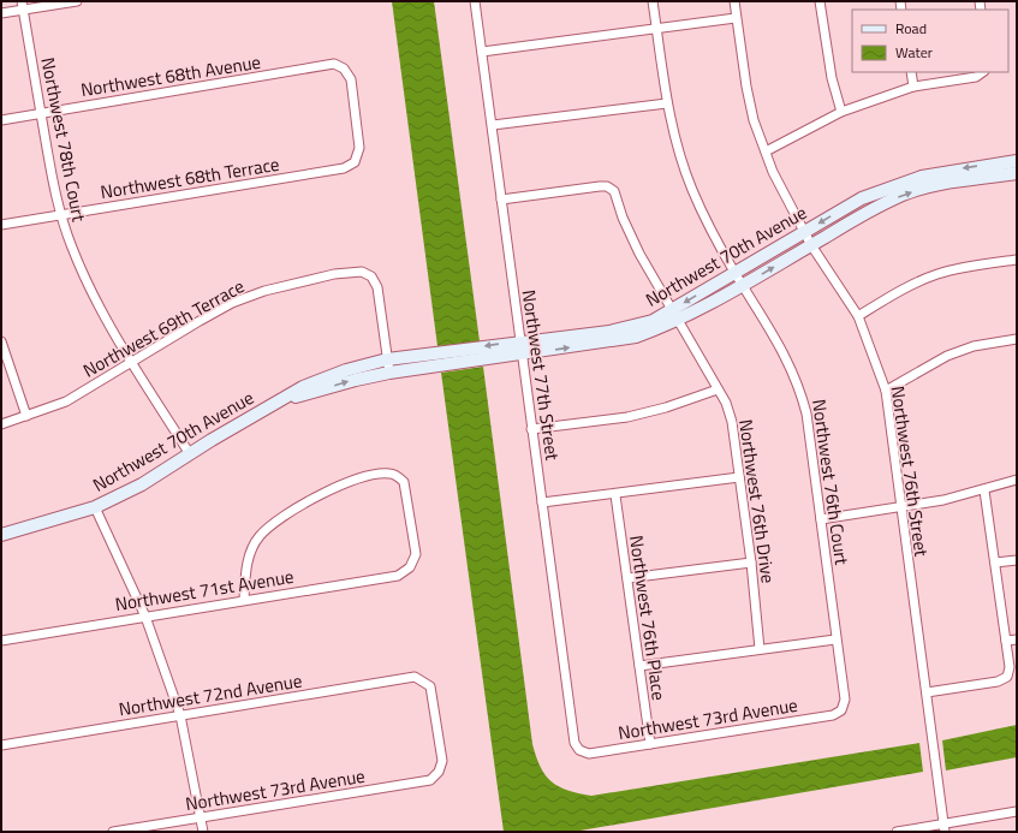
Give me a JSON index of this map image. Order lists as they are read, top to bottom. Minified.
{"streets":{"street":["Northwest 68th Avenue","Northwest 78th Court","Northwest 68th Terrace","Northwest 70th Avenue","Northwest 69th Terrace","Northwest 77th Street","Northwest 76th Street","Northwest 76th Court","Northwest 76th Drive","Northwest 71st Avenue","Northwest 76th Place","Northwest 72nd Avenue","Northwest 73rd Avenue"]},"crossings":[["Northwest 68th Avenue","Northwest 78th Court"],["Northwest 68th Avenue","Northwest 68th Terrace"],["Northwest 78th Court","Northwest 68th Terrace"],["Northwest 78th Court","Northwest 70th Avenue"],["Northwest 78th Court","Northwest 69th Terrace"],["Northwest 70th Avenue","Northwest 69th Terrace"],["Northwest 70th Avenue","Northwest 77th Street"],["Northwest 70th Avenue","Northwest 76th Street"],["Northwest 70th Avenue","Northwest 76th Court"],["Northwest 70th Avenue","Northwest 76th Drive"],["Northwest 77th Street","Northwest 76th Drive"],["Northwest 77th Street","Northwest 73rd Avenue"],["Northwest 76th Court","Northwest 73rd Avenue"],["Northwest 76th Place","Northwest 73rd Avenue"],["Northwest 72nd Avenue","Northwest 73rd Avenue"]],"legend":["Road","Water"]}
